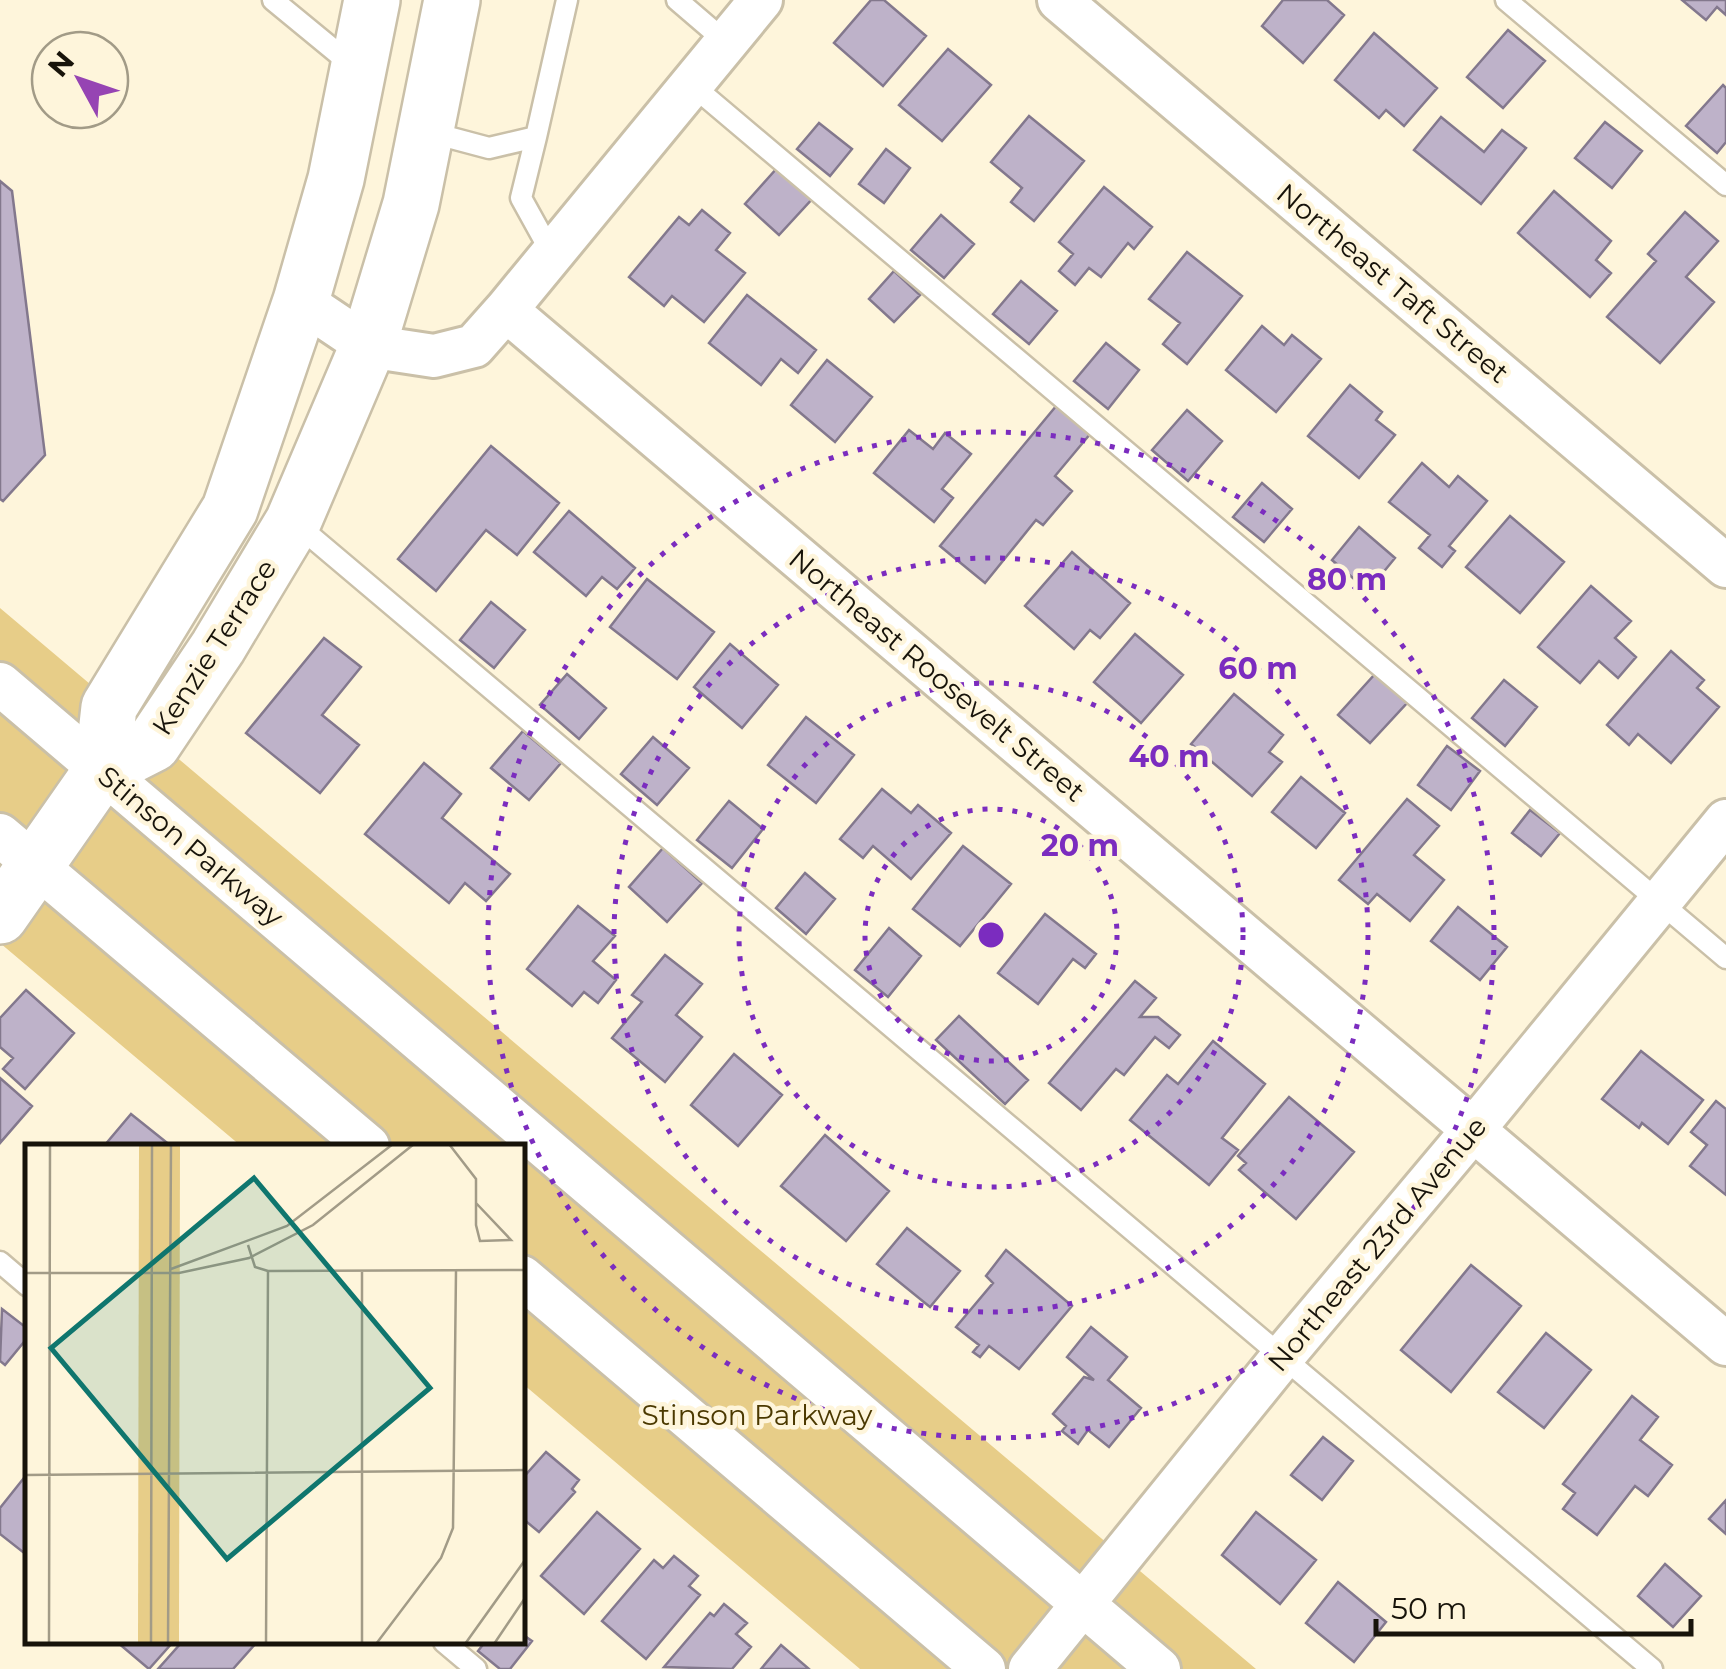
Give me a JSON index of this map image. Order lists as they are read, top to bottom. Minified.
{"streets":{"main road":["Kenzie Terrace"],"street":["Northeast Taft Street","Northeast Roosevelt Street","Stinson Parkway","Northeast 23rd Avenue"]},"crossings":[["Kenzie Terrace","Stinson Parkway"],["Northeast Roosevelt Street","Northeast 23rd Avenue"],["Stinson Parkway","Northeast 23rd Avenue"]],"parks":["Stinson Parkway"],"scale_bar":"50 m","north":"top left","rings":["80 m","60 m","40 m","20 m"]}
